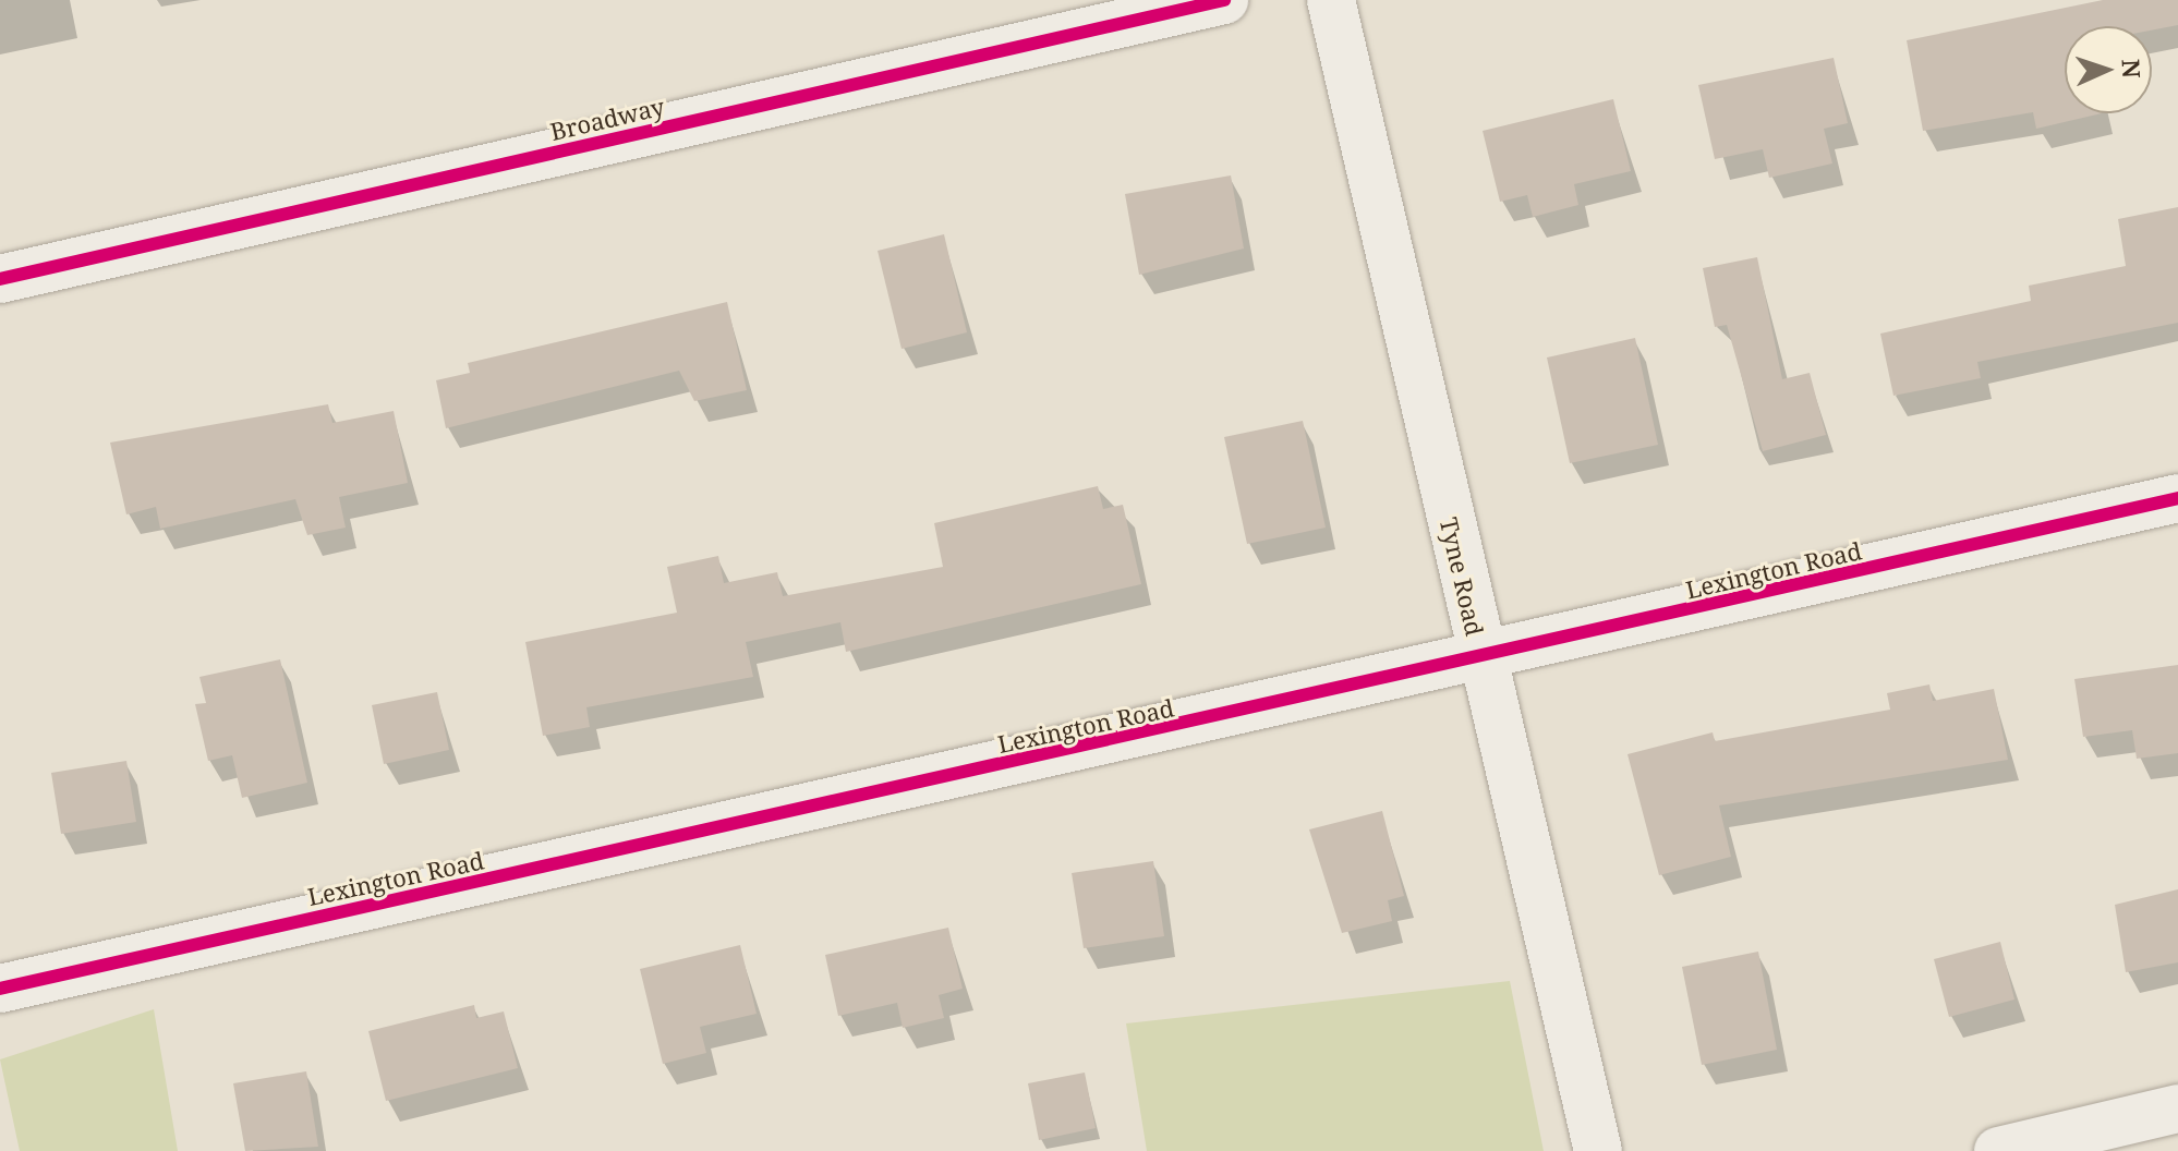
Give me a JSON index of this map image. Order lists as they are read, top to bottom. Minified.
{"streets":{"street":["Broadway","Lexington Road","Tyne Road"]},"crossings":[["Lexington Road","Tyne Road"]],"north":"right"}
